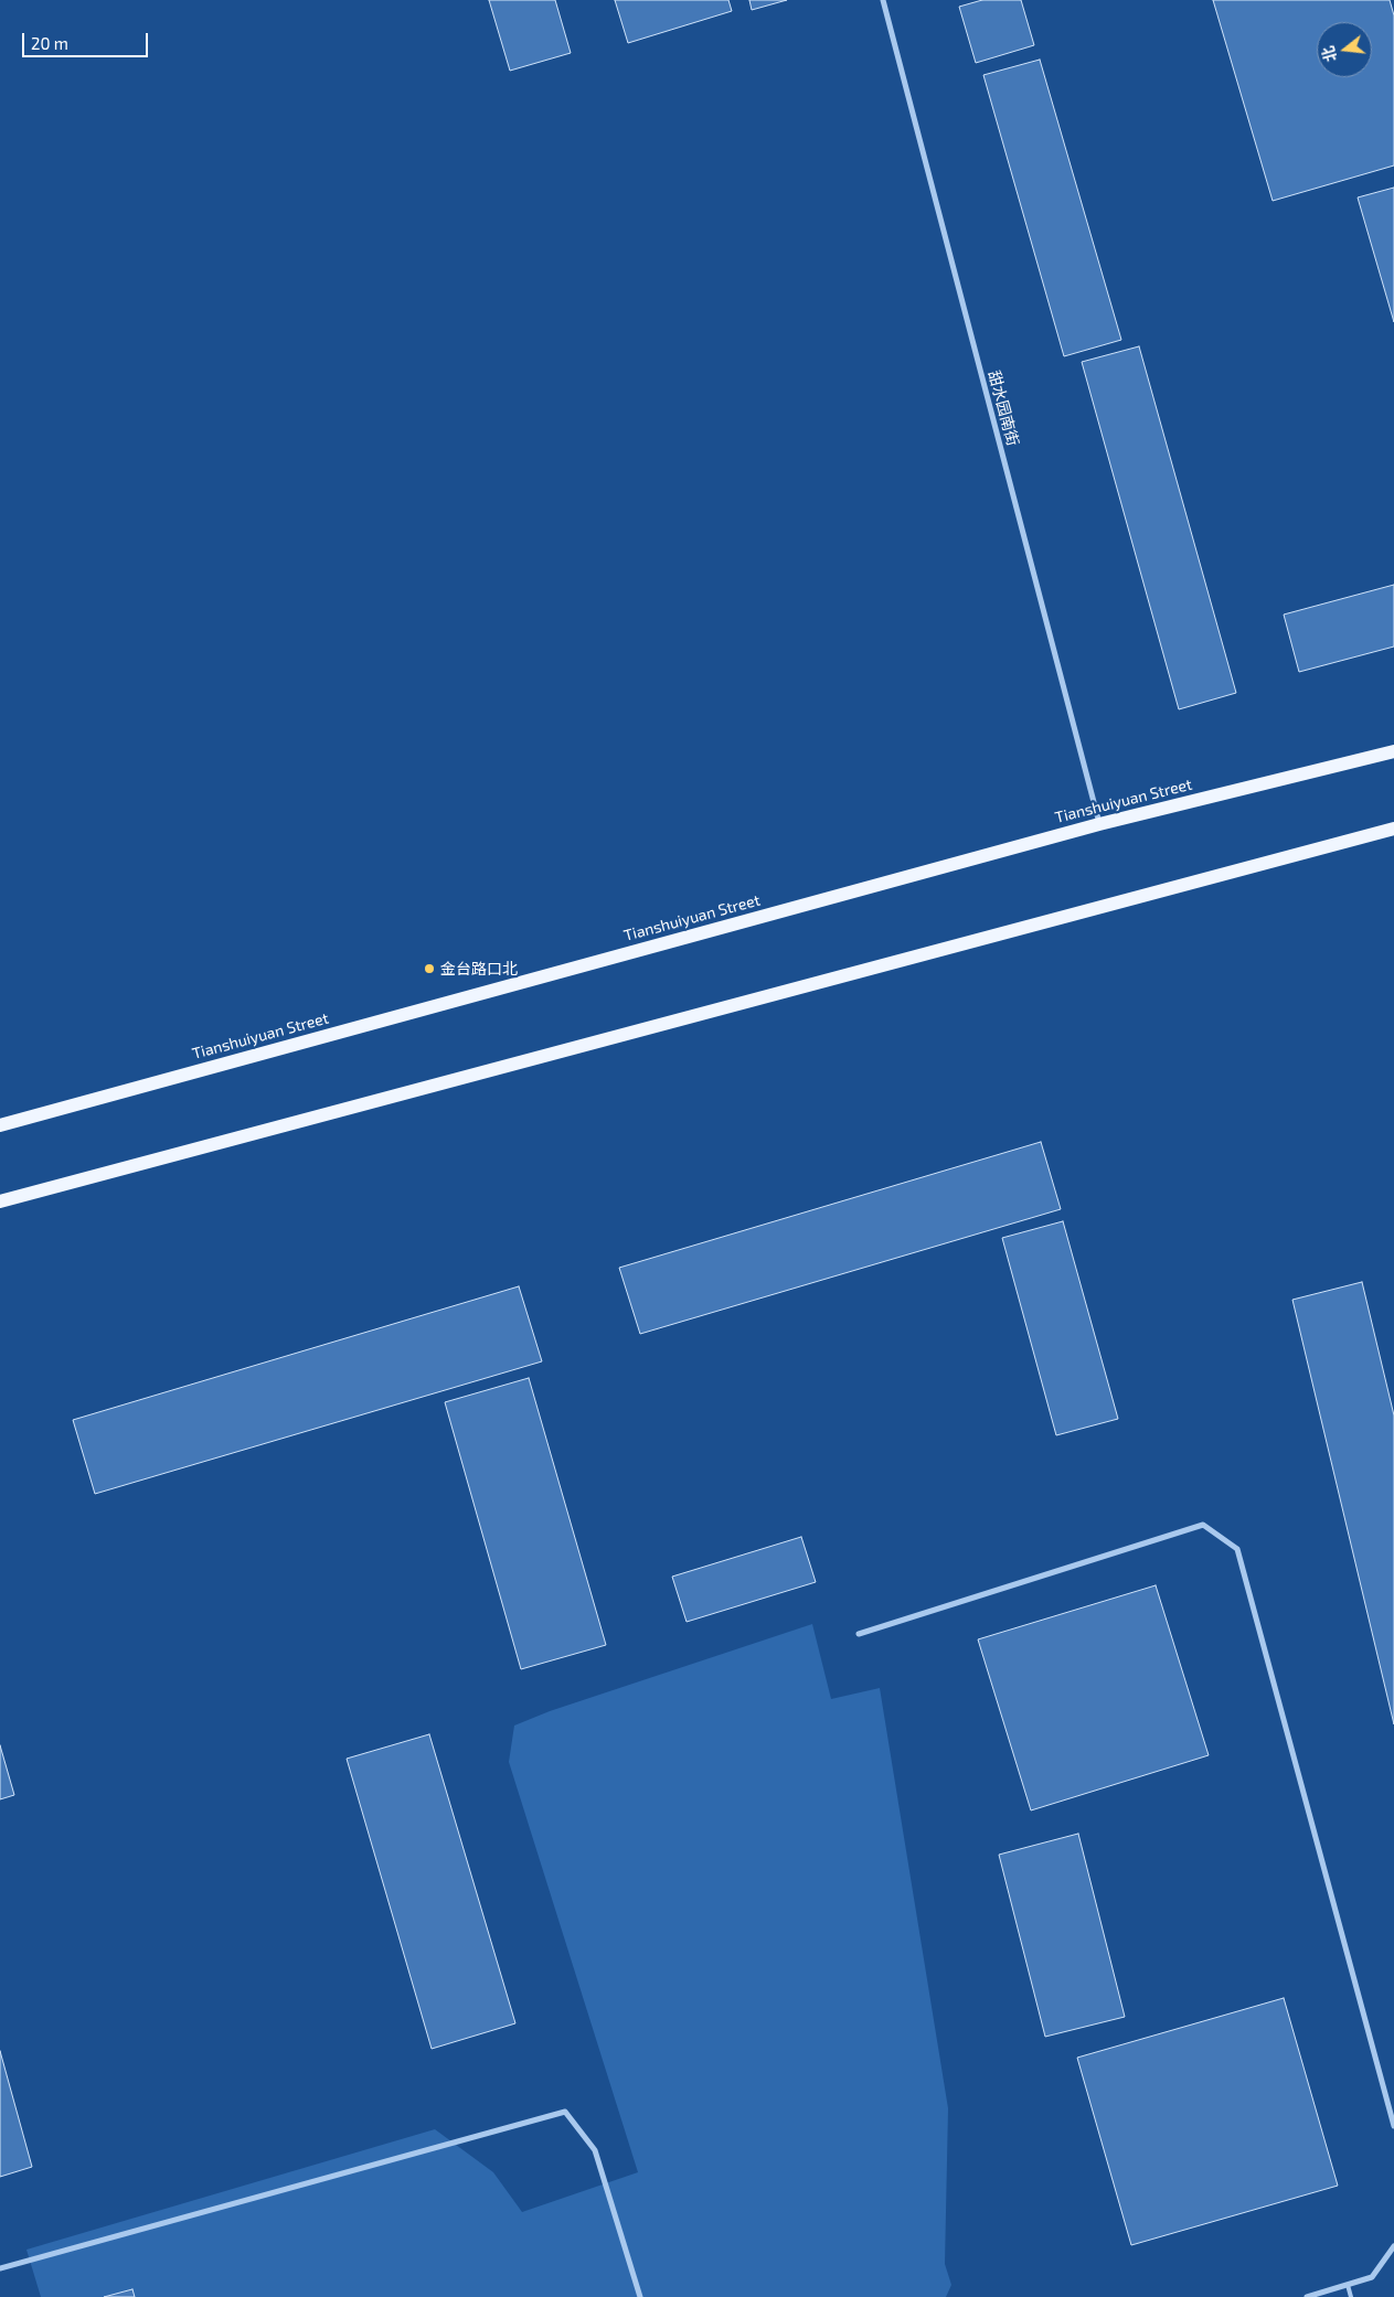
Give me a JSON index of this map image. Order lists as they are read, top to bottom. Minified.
{"streets":{"main road":["Tianshuiyuan Street"],"street":["甜水园南街"]},"crossings":[["甜水园南街","Tianshuiyuan Street"]],"places":["金台路口北"],"scale_bar":"20 m","north":"left"}
